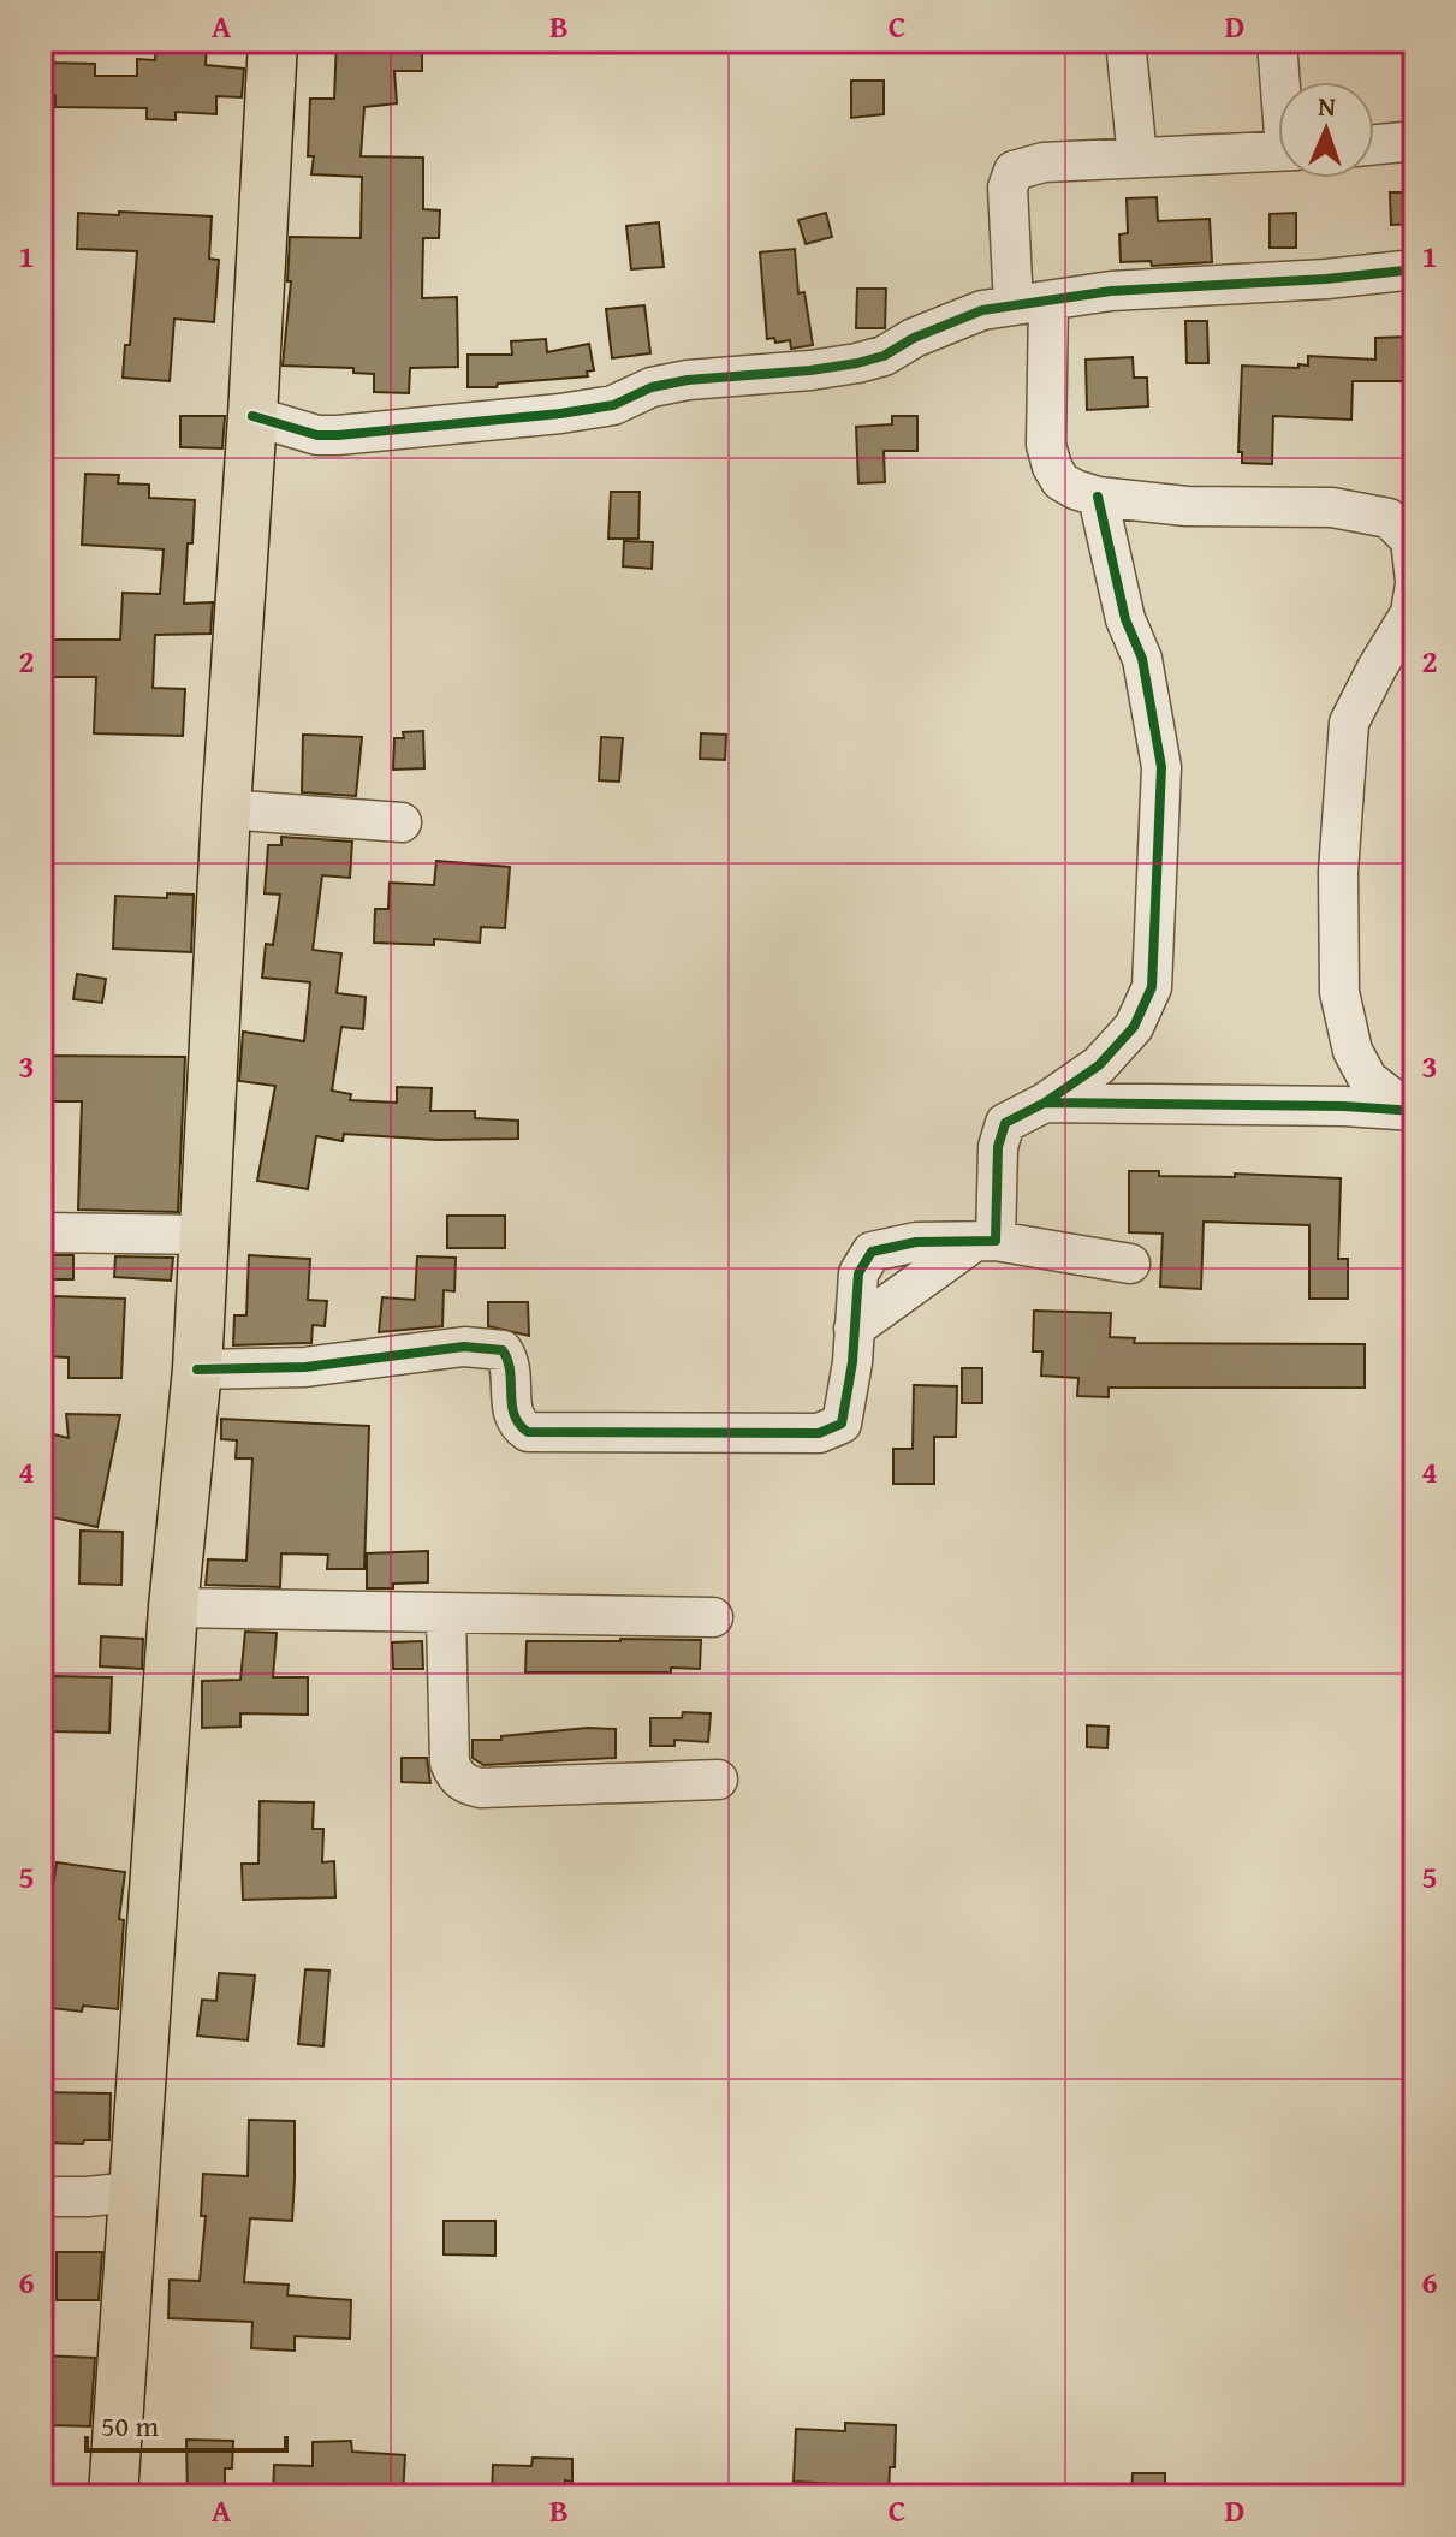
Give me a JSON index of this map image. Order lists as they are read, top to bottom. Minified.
{"scale_bar":"50 m","north":"top","grid":{"columns":["A","B","C","D"],"rows":["1","2","3","4","5","6"]}}
